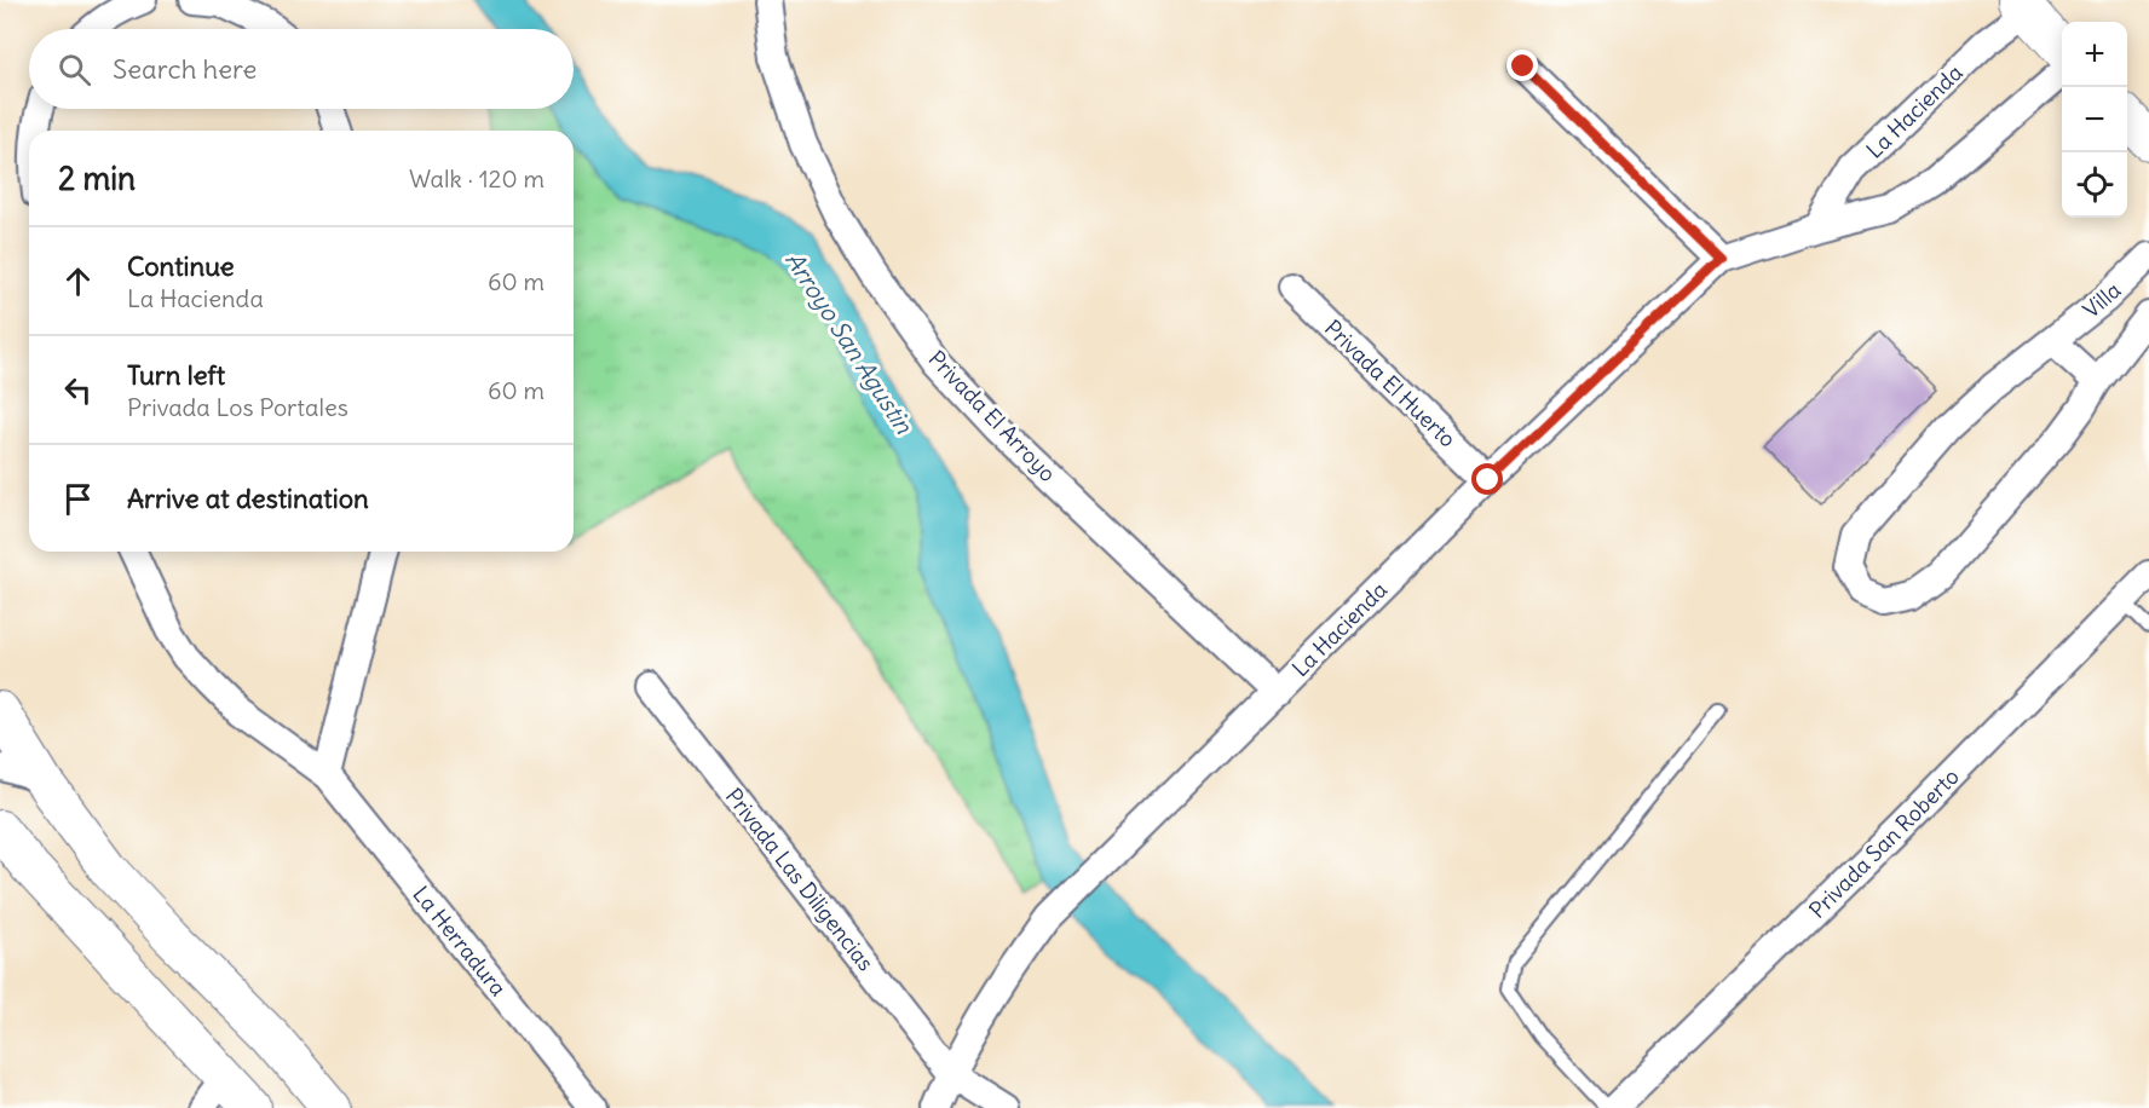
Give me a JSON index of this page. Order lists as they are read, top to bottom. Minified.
{"streets":{"street":["La Hacienda","Villa","Privada El Huerto","Privada El Arroyo","Privada San Roberto","Privada Las Diligencias","La Herradura"]},"crossings":[["La Hacienda","Privada El Huerto"],["La Hacienda","Privada El Arroyo"],["La Hacienda","Privada Las Diligencias"]],"water":["Arroyo San Agustin"],"page":{"map_buttons":["+","−"],"search":"Search here","heading":["2 min","Walk · 120 m"],"list":[["Continue","La Hacienda","60 m"],["Turn left","Privada Los Portales","60 m"],"Arrive at destination"]}}
